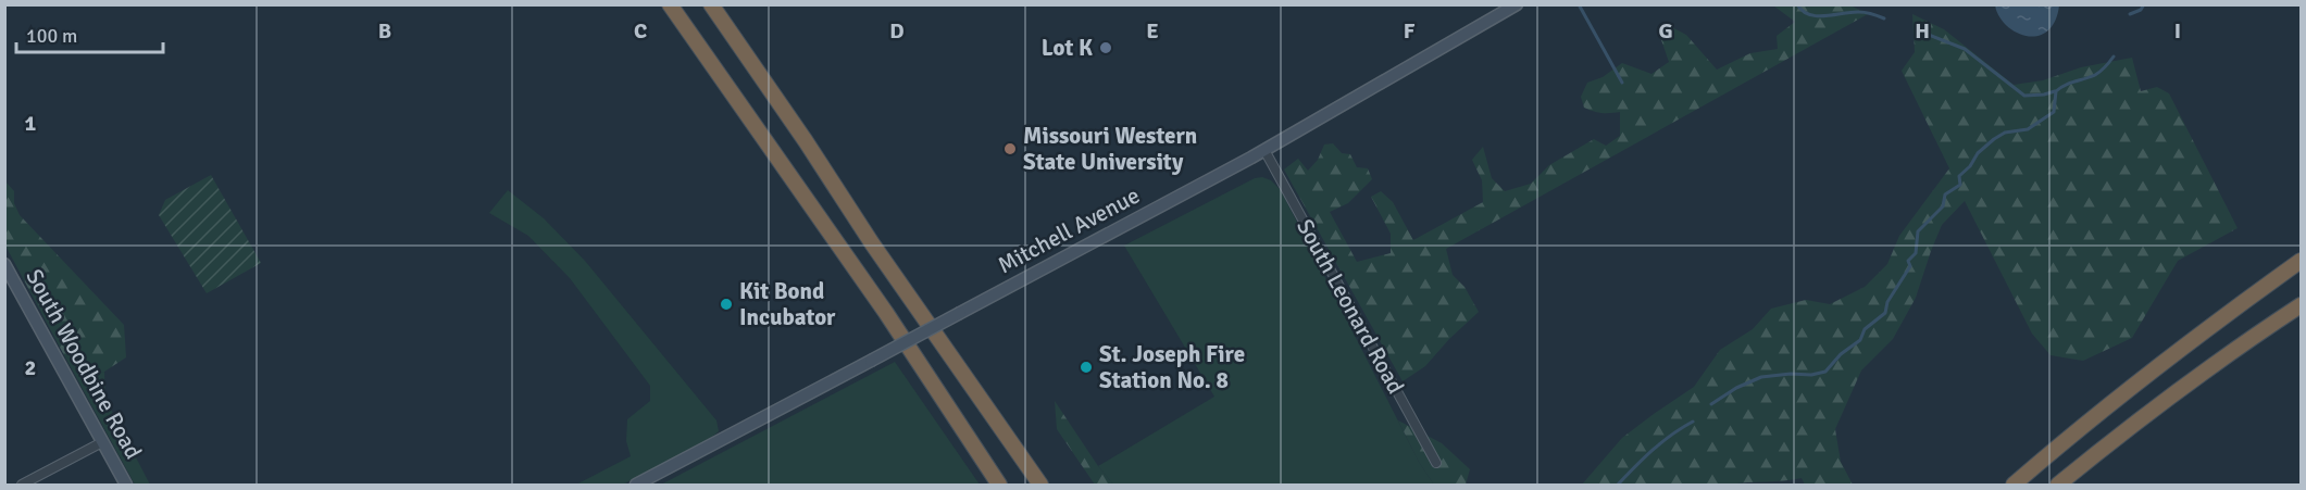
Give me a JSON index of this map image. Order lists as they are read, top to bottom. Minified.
{"streets":{"street":["Mitchell Avenue","South Leonard Road","South Woodbine Road"]},"crossings":[["Mitchell Avenue","South Leonard Road"]],"places":["Lot K","Missouri Western State University","Kit Bond Incubator","St. Joseph Fire Station No. 8"],"scale_bar":"100 m","grid":{"columns":["B","C","D","E","F","G","H","I"],"rows":["1","2"]}}
